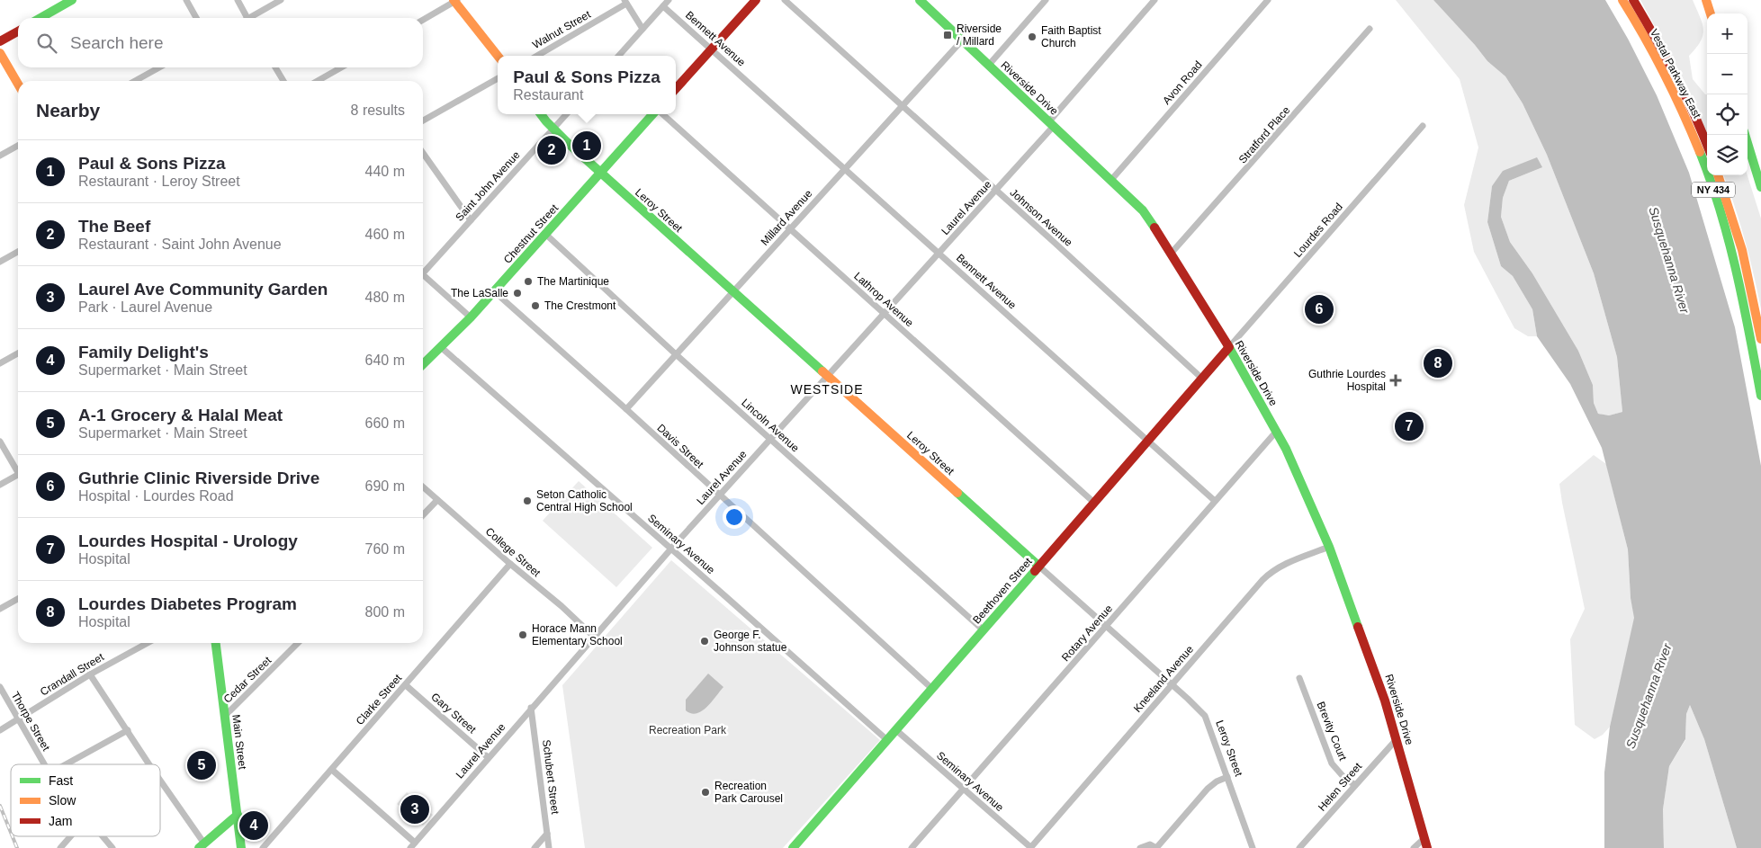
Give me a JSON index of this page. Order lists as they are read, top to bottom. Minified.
{"streets":{"street":["Walnut Street","Bennett Avenue","Vestal Parkway East","Avon Road","Riverside Drive","Stratford Place","Saint John Avenue","NY 434","Laurel Avenue","Leroy Street","Millard Avenue","Johnson Avenue","Lourdes Road","Chestnut Street","Lathrop Avenue","Lincoln Avenue","Davis Street","Seminary Avenue","College Street","Beethoven Street","Rotary Avenue","Crandall Street","Kneeland Avenue","Cedar Street","Clarke Street","Gary Street","Thorpe Street","Brevity Court","Main Street","Schubert Street","Helen Street"]},"crossings":[["Bennett Avenue","Laurel Avenue"],["Bennett Avenue","Millard Avenue"],["Bennett Avenue","Beethoven Street"],["Bennett Avenue","Rotary Avenue"],["Avon Road","Riverside Drive"],["Riverside Drive","Stratford Place"],["Riverside Drive","Laurel Avenue"],["Riverside Drive","Millard Avenue"],["Riverside Drive","Lourdes Road"],["Riverside Drive","Beethoven Street"],["Riverside Drive","Rotary Avenue"],["Riverside Drive","Kneeland Avenue"],["Riverside Drive","Helen Street"],["Saint John Avenue","Leroy Street"],["Laurel Avenue","Leroy Street"],["Laurel Avenue","Johnson Avenue"],["Laurel Avenue","Lathrop Avenue"],["Laurel Avenue","Lincoln Avenue"],["Laurel Avenue","Davis Street"],["Laurel Avenue","Seminary Avenue"],["Laurel Avenue","College Street"],["Laurel Avenue","Gary Street"],["Laurel Avenue","Schubert Street"],["Leroy Street","Millard Avenue"],["Leroy Street","Chestnut Street"],["Leroy Street","Beethoven Street"],["Leroy Street","Rotary Avenue"],["Leroy Street","Kneeland Avenue"],["Millard Avenue","Johnson Avenue"],["Millard Avenue","Lathrop Avenue"],["Millard Avenue","Lincoln Avenue"],["Millard Avenue","Davis Street"],["Johnson Avenue","Beethoven Street"],["Lourdes Road","Beethoven Street"],["Chestnut Street","Lincoln Avenue"],["Chestnut Street","Davis Street"],["Chestnut Street","Seminary Avenue"],["Lathrop Avenue","Beethoven Street"],["Lincoln Avenue","Beethoven Street"],["Davis Street","Beethoven Street"],["Seminary Avenue","Beethoven Street"],["Seminary Avenue","Rotary Avenue"],["Seminary Avenue","Kneeland Avenue"],["College Street","Clarke Street"],["Crandall Street","Thorpe Street"],["Cedar Street","Main Street"],["Clarke Street","Gary Street"],["Brevity Court","Helen Street"]],"districts":["WESTSIDE"],"water":["Susquehanna River"],"parks":["Recreation Park"],"places":{"transit":["Riverside / Millard"],"other":["Faith Baptist Church","The Martinique","The LaSalle","The Crestmont","Seton Catholic Central High School","Horace Mann Elementary School","George F. Johnson statue","Recreation Park Carousel"],"health":["Guthrie Lourdes Hospital"]},"legend":["Fast","Slow","Jam"],"page":{"map_buttons":["+","−"],"search":"Search here","popup":["Paul & Sons Pizza","Restaurant"],"heading":["Nearby","8 results"],"pins":["1","2","6","8","7","5","3","4"],"list":[{"mark":"1","name":"Paul & Sons Pizza","note":"Restaurant · Leroy Street","value":"440 m"},{"mark":"2","name":"The Beef","note":"Restaurant · Saint John Avenue","value":"460 m"},{"mark":"3","name":"Laurel Ave Community Garden","note":"Park · Laurel Avenue","value":"480 m"},{"mark":"4","name":"Family Delight's","note":"Supermarket · Main Street","value":"640 m"},{"mark":"5","name":"A-1 Grocery & Halal Meat","note":"Supermarket · Main Street","value":"660 m"},{"mark":"6","name":"Guthrie Clinic Riverside Drive","note":"Hospital · Lourdes Road","value":"690 m"},{"mark":"7","name":"Lourdes Hospital - Urology","note":"Hospital","value":"760 m"},{"mark":"8","name":"Lourdes Diabetes Program","note":"Hospital","value":"800 m"}]}}
